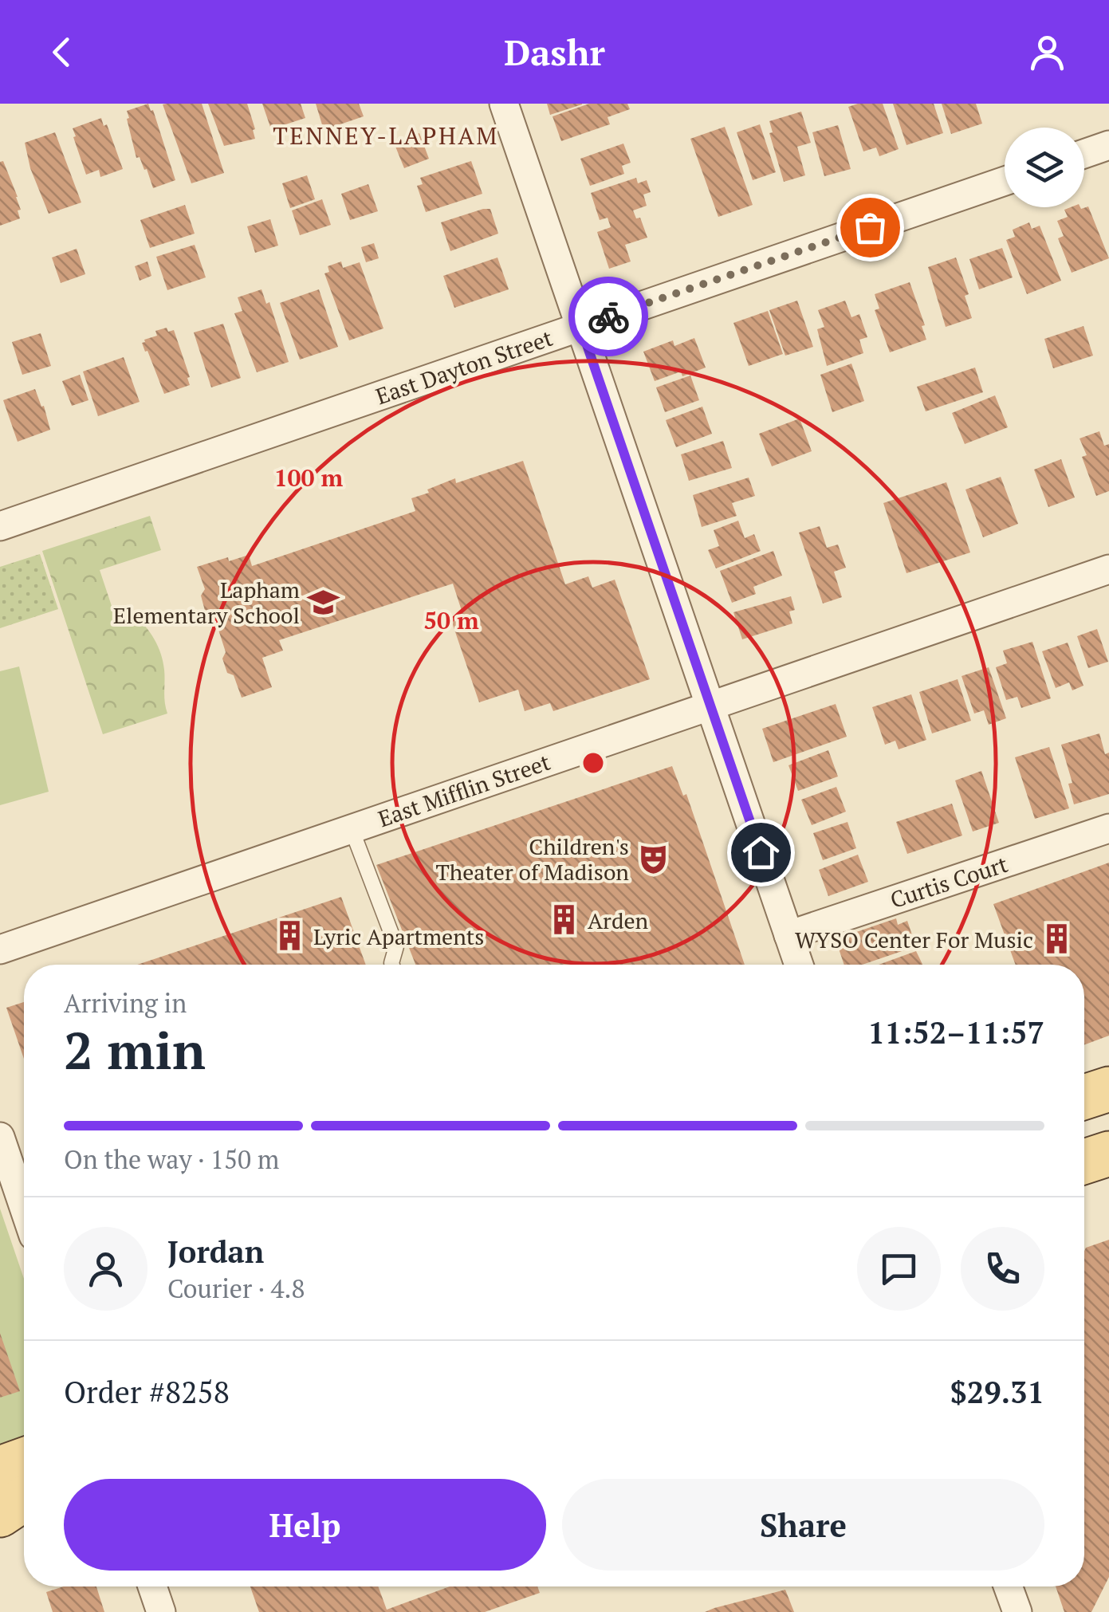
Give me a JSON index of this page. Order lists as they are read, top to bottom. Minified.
{"streets":{"street":["East Dayton Street","East Mifflin Street","Curtis Court"]},"districts":["TENNEY-LAPHAM"],"places":{"school or university":["Lapham Elementary School"],"theatre":["Children's Theater of Madison"],"building":["Arden","Lyric Apartments","WYSO Center For Music"]},"page":{"header":"Dashr","heading":["2 min","Arriving in","11:52–11:57"],"panel":["Jordan","Courier · 4.8","Order #8258","$29.31"],"bar":"On the way · 150 m","buttons":["Help","Share"]},"rings":["100 m","50 m"]}
